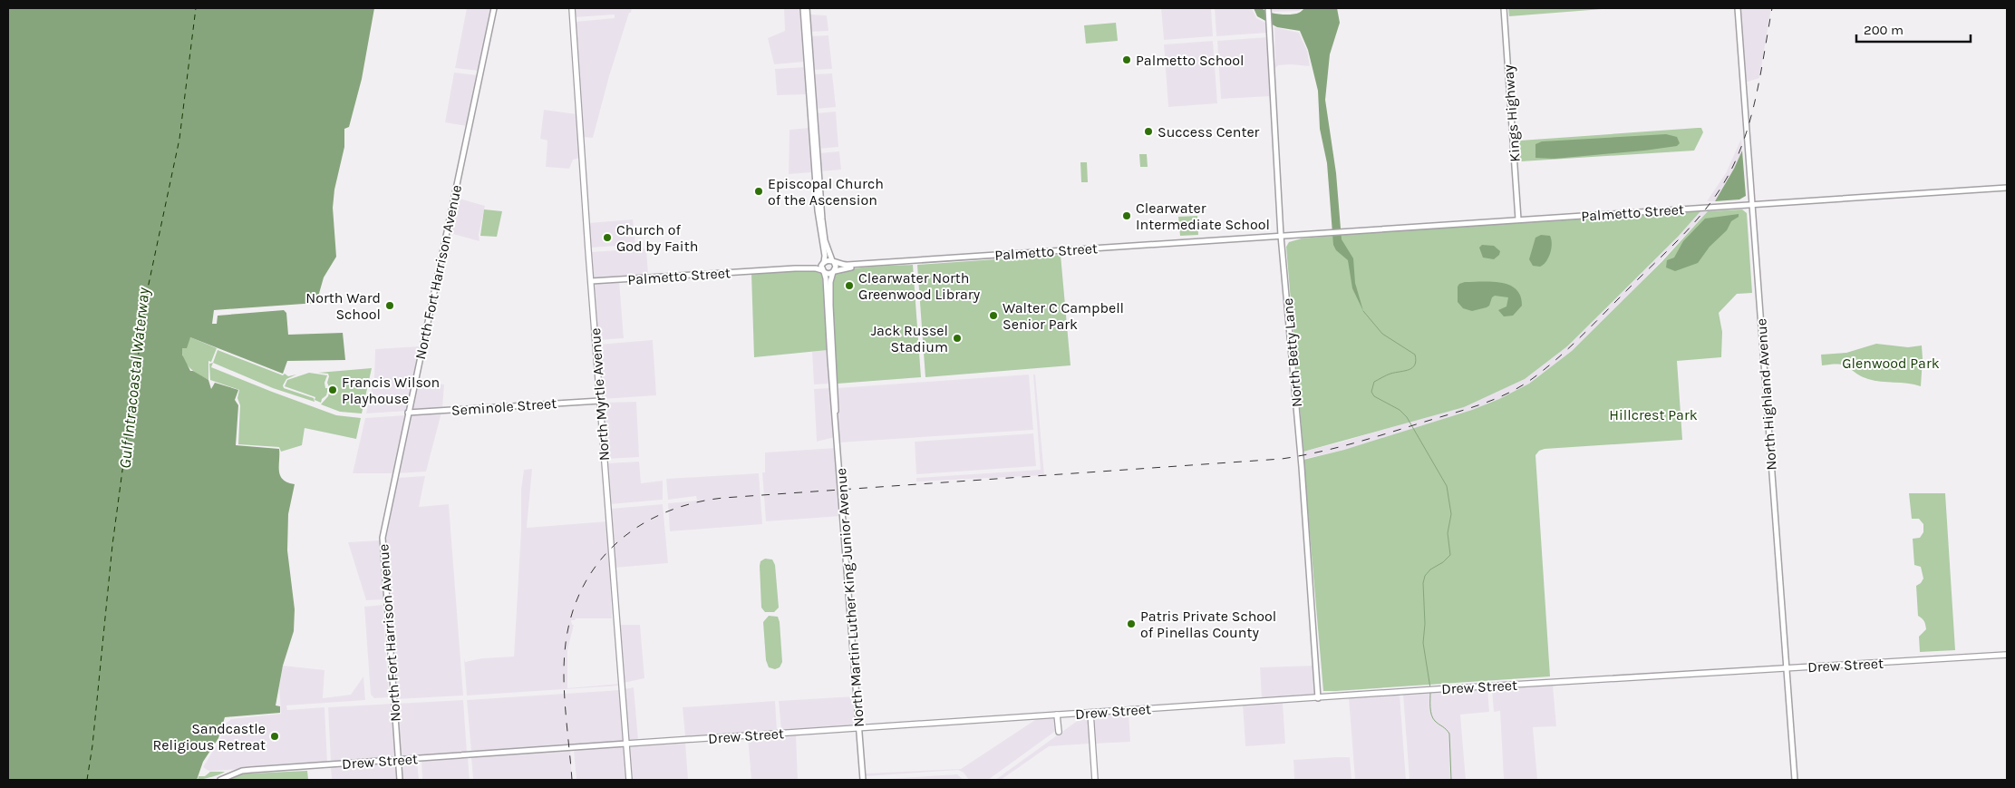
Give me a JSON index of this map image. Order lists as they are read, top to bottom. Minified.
{"streets":{"main road":["North Myrtle Avenue","Drew Street"],"street":["Kings Highway","Palmetto Street","North Fort Harrison Avenue","North Betty Lane","North Highland Avenue","Seminole Street","North Martin Luther King Junior Avenue"]},"crossings":[["Kings Highway","Palmetto Street"],["Palmetto Street","North Betty Lane"],["Palmetto Street","North Myrtle Avenue"],["Palmetto Street","North Highland Avenue"],["Palmetto Street","North Martin Luther King Junior Avenue"],["North Fort Harrison Avenue","Seminole Street"],["North Fort Harrison Avenue","Drew Street"],["North Betty Lane","Drew Street"],["North Myrtle Avenue","Seminole Street"],["North Myrtle Avenue","Drew Street"],["North Highland Avenue","Drew Street"],["North Martin Luther King Junior Avenue","Drew Street"]],"water":["Gulf Intracoastal Waterway"],"parks":["Glenwood Park","Hillcrest Park"],"places":["Palmetto School","Success Center","Episcopal Church of the Ascension","Clearwater Intermediate School","Church of God by Faith","Clearwater North Greenwood Library","North Ward School","Walter C Campbell Senior Park","Jack Russel Stadium","Francis Wilson Playhouse","Patris Private School of Pinellas County","Sandcastle Religious Retreat"],"scale_bar":"200 m"}
